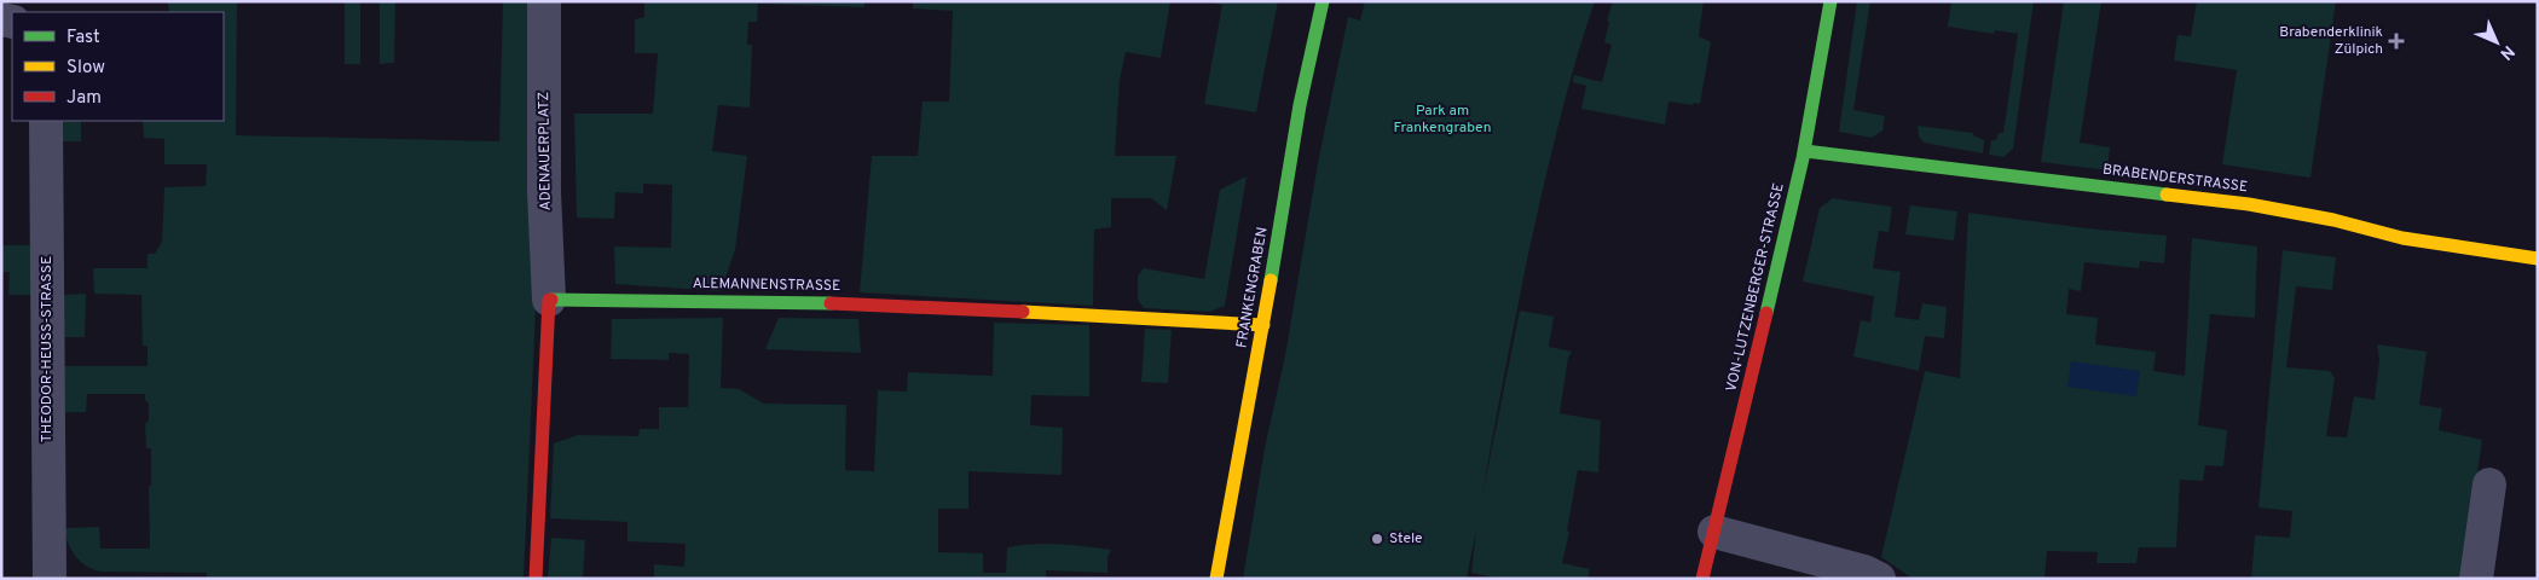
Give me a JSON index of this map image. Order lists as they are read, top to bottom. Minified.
{"streets":{"street":["ADENAUERPLATZ","BRABENDERSTRASSE","ALEMANNENSTRASSE","FRANKENGRABEN","VON-LUTZENBERGER-STRASSE","THEODOR-HEUSS-STRASSE"]},"crossings":[["ADENAUERPLATZ","ALEMANNENSTRASSE"],["BRABENDERSTRASSE","VON-LUTZENBERGER-STRASSE"],["ALEMANNENSTRASSE","FRANKENGRABEN"]],"parks":["Park am Frankengraben"],"places":{"health":["Brabenderklinik Zülpich"],"other":["Stele"]},"legend":["Fast","Slow","Jam"],"north":"bottom right"}
